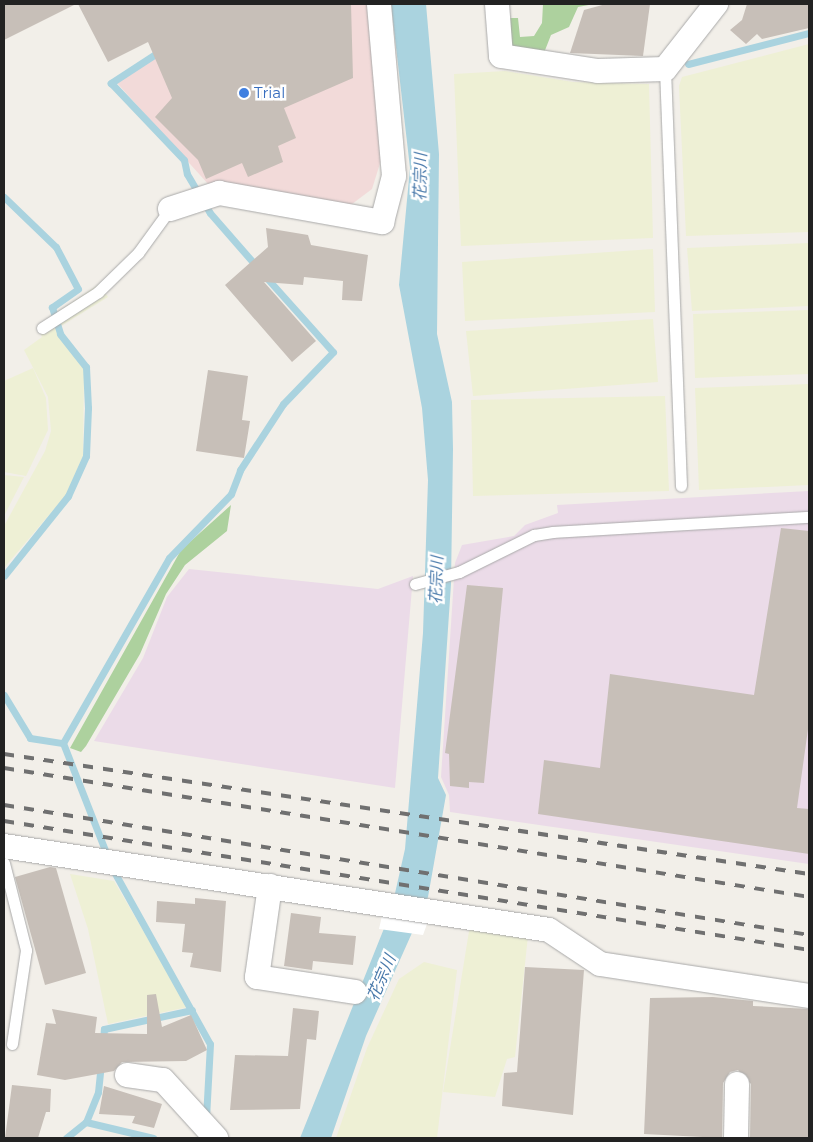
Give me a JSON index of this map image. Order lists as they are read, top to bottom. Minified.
{"water":["花宗川"],"places":["Trial"]}
